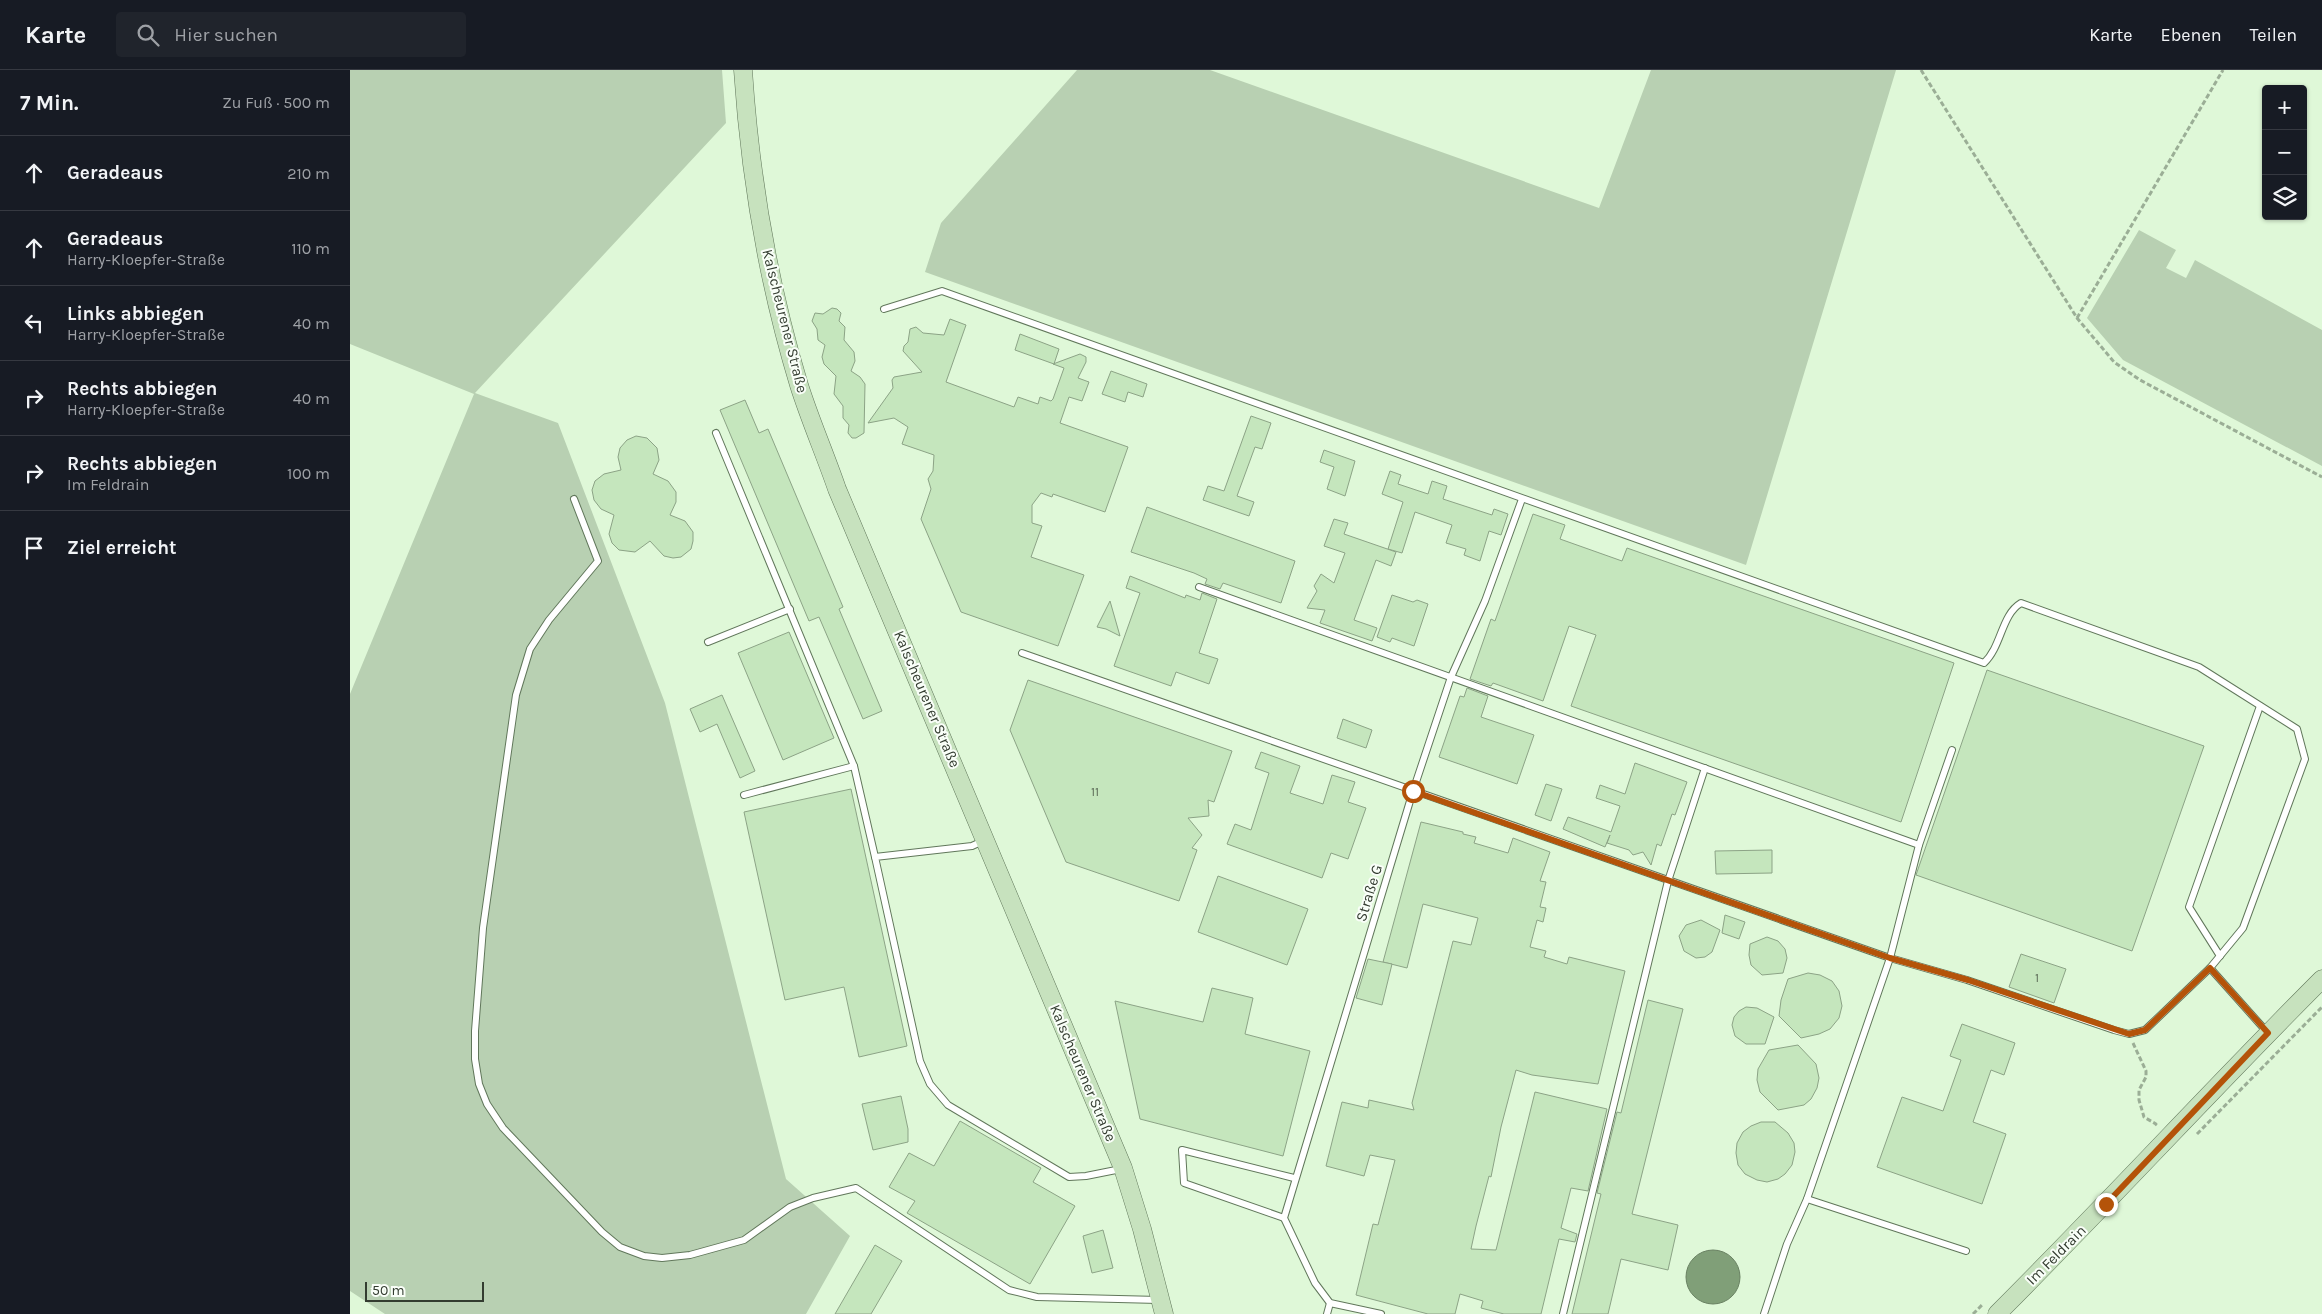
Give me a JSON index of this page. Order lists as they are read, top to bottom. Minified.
{"streets":{"main road":["Kalscheurener Straße","Im Feldrain"],"lane":["Straße G"]},"house_numbers":["11","1"],"scale_bar":"50 m","page":{"header":"Karte","search":"Hier suchen","nav":["Karte","Ebenen","Teilen"],"heading":["7 Min.","Zu Fuß · 500 m"],"map_buttons":["+","−"],"list":[["Geradeaus","210 m"],["Geradeaus","Harry-Kloepfer-Straße","110 m"],["Links abbiegen","Harry-Kloepfer-Straße","40 m"],["Rechts abbiegen","Harry-Kloepfer-Straße","40 m"],["Rechts abbiegen","Im Feldrain","100 m"],"Ziel erreicht"],"scale":"50 m"}}
